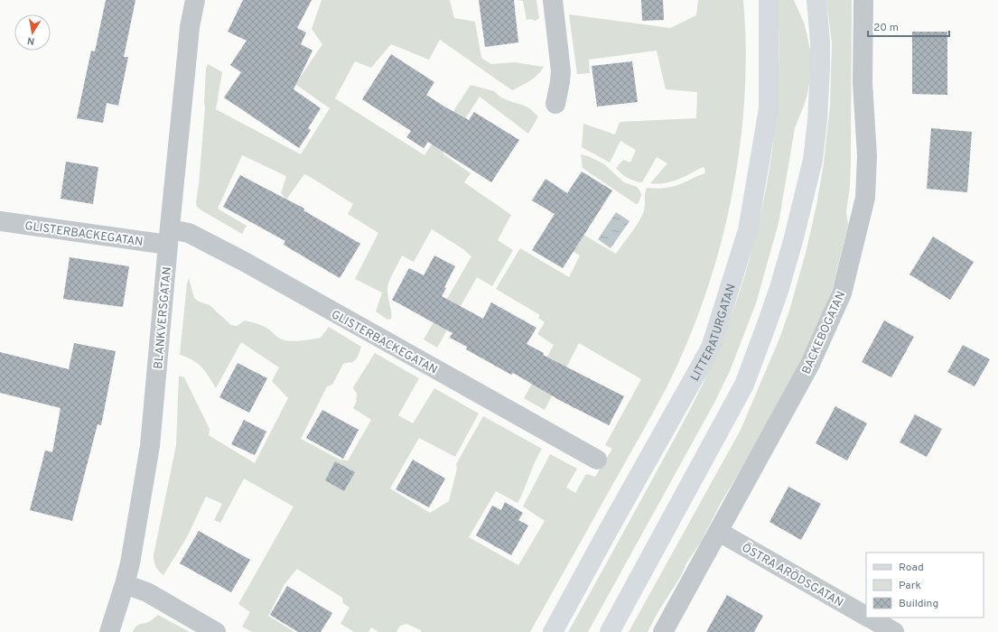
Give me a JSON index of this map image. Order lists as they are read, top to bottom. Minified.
{"streets":{"street":["GLISTERBACKEGATAN","BLANKVERSGATAN","LITTERATURGATAN","BACKEBOGATAN","ÖSTRA ARÖDSGATAN"]},"crossings":[["GLISTERBACKEGATAN","BLANKVERSGATAN"],["BACKEBOGATAN","ÖSTRA ARÖDSGATAN"]],"legend":["Road","Park","Building"],"scale_bar":"20 m","north":"bottom"}
